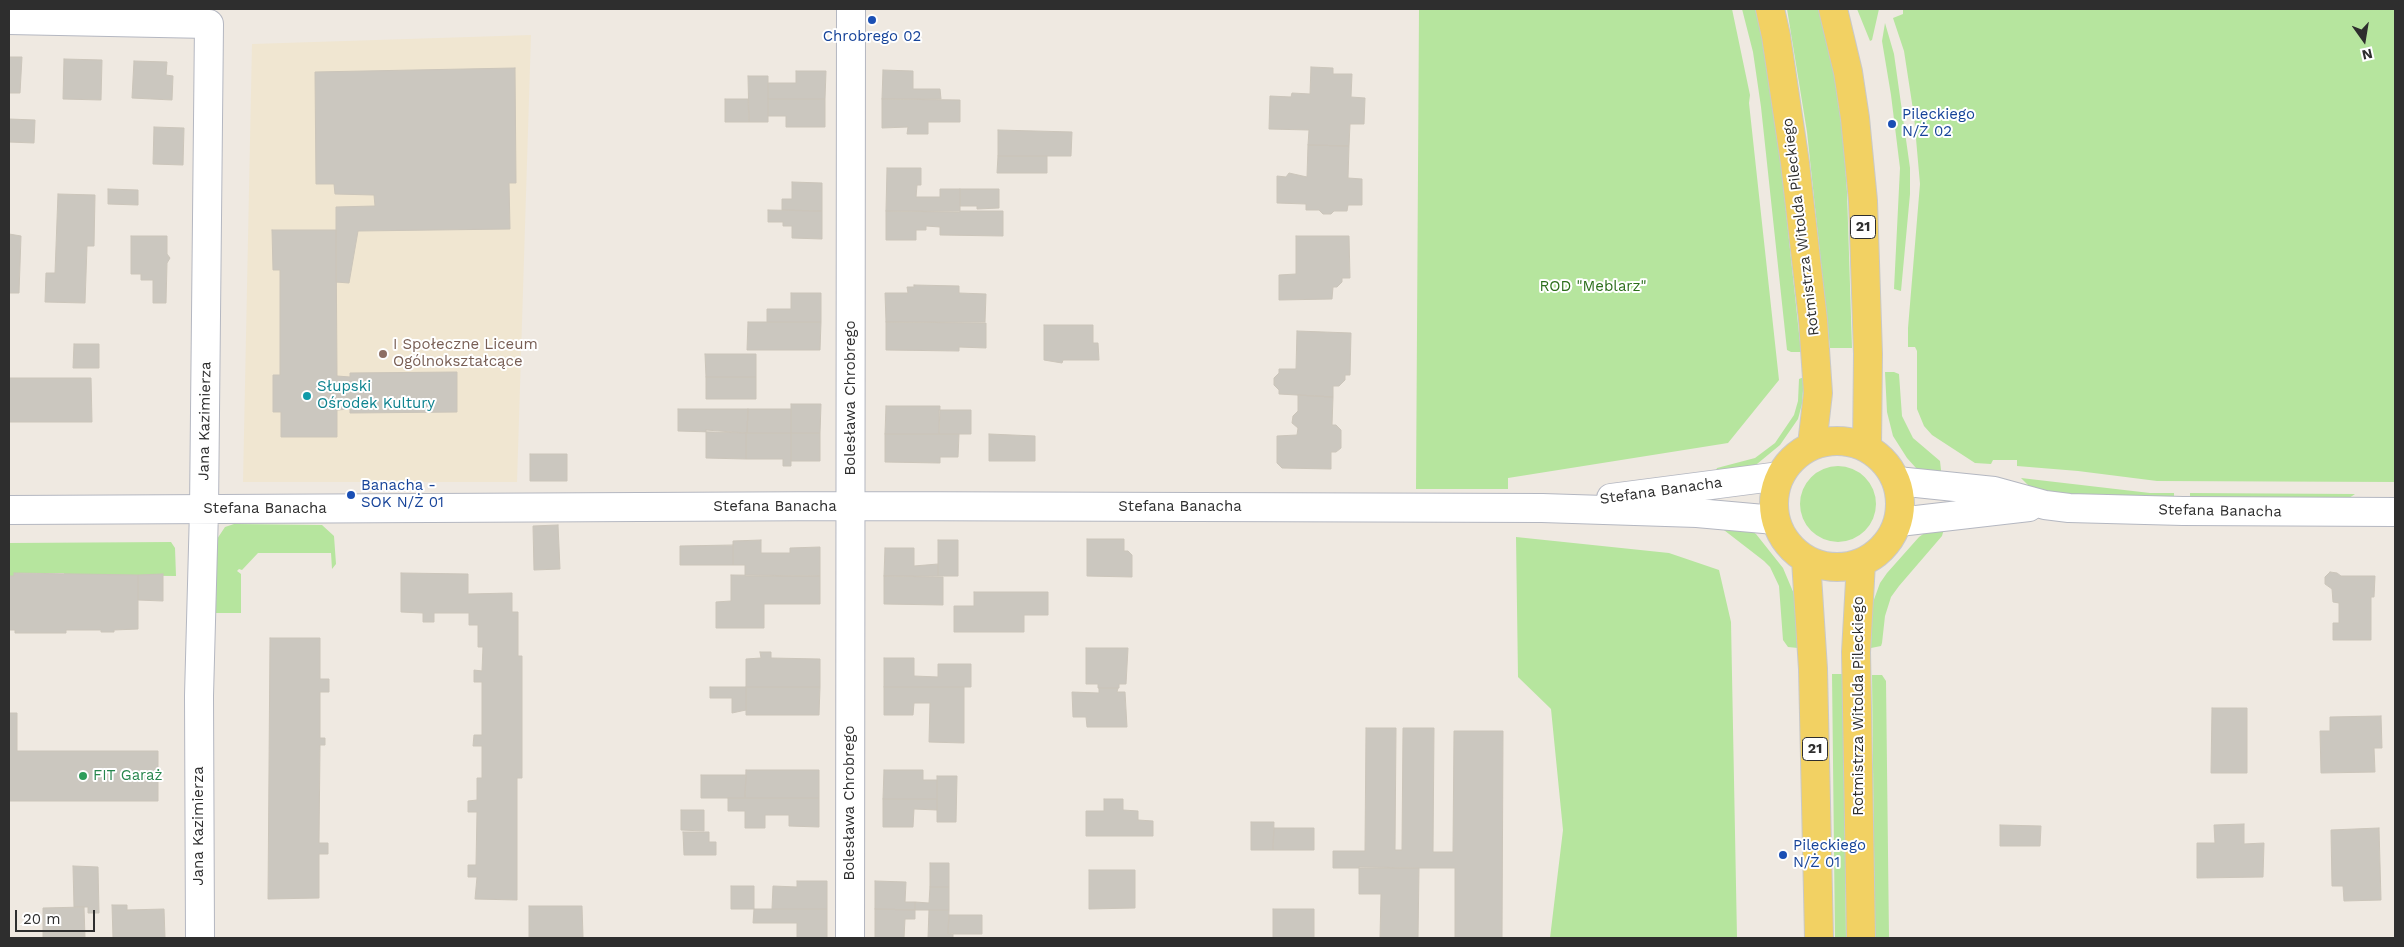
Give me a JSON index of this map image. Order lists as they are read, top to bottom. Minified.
{"streets":{"main road":["Rotmistrza Witolda Pileckiego","21"],"street":["Bolesława Chrobrego","Jana Kazimierza","Stefana Banacha"]},"crossings":[["Rotmistrza Witolda Pileckiego","21"],["Rotmistrza Witolda Pileckiego","Stefana Banacha"],["21","Stefana Banacha"],["Bolesława Chrobrego","Stefana Banacha"],["Jana Kazimierza","Stefana Banacha"]],"parks":["ROD \"Meblarz\""],"places":["Chrobrego 02","Pileckiego N/Ż 02","I Społeczne Liceum Ogólnokształcące","Słupski Ośrodek Kultury","Banacha - SOK N/Ż 01","FIT Garaż","Pileckiego N/Ż 01"],"scale_bar":"20 m","north":"bottom"}
